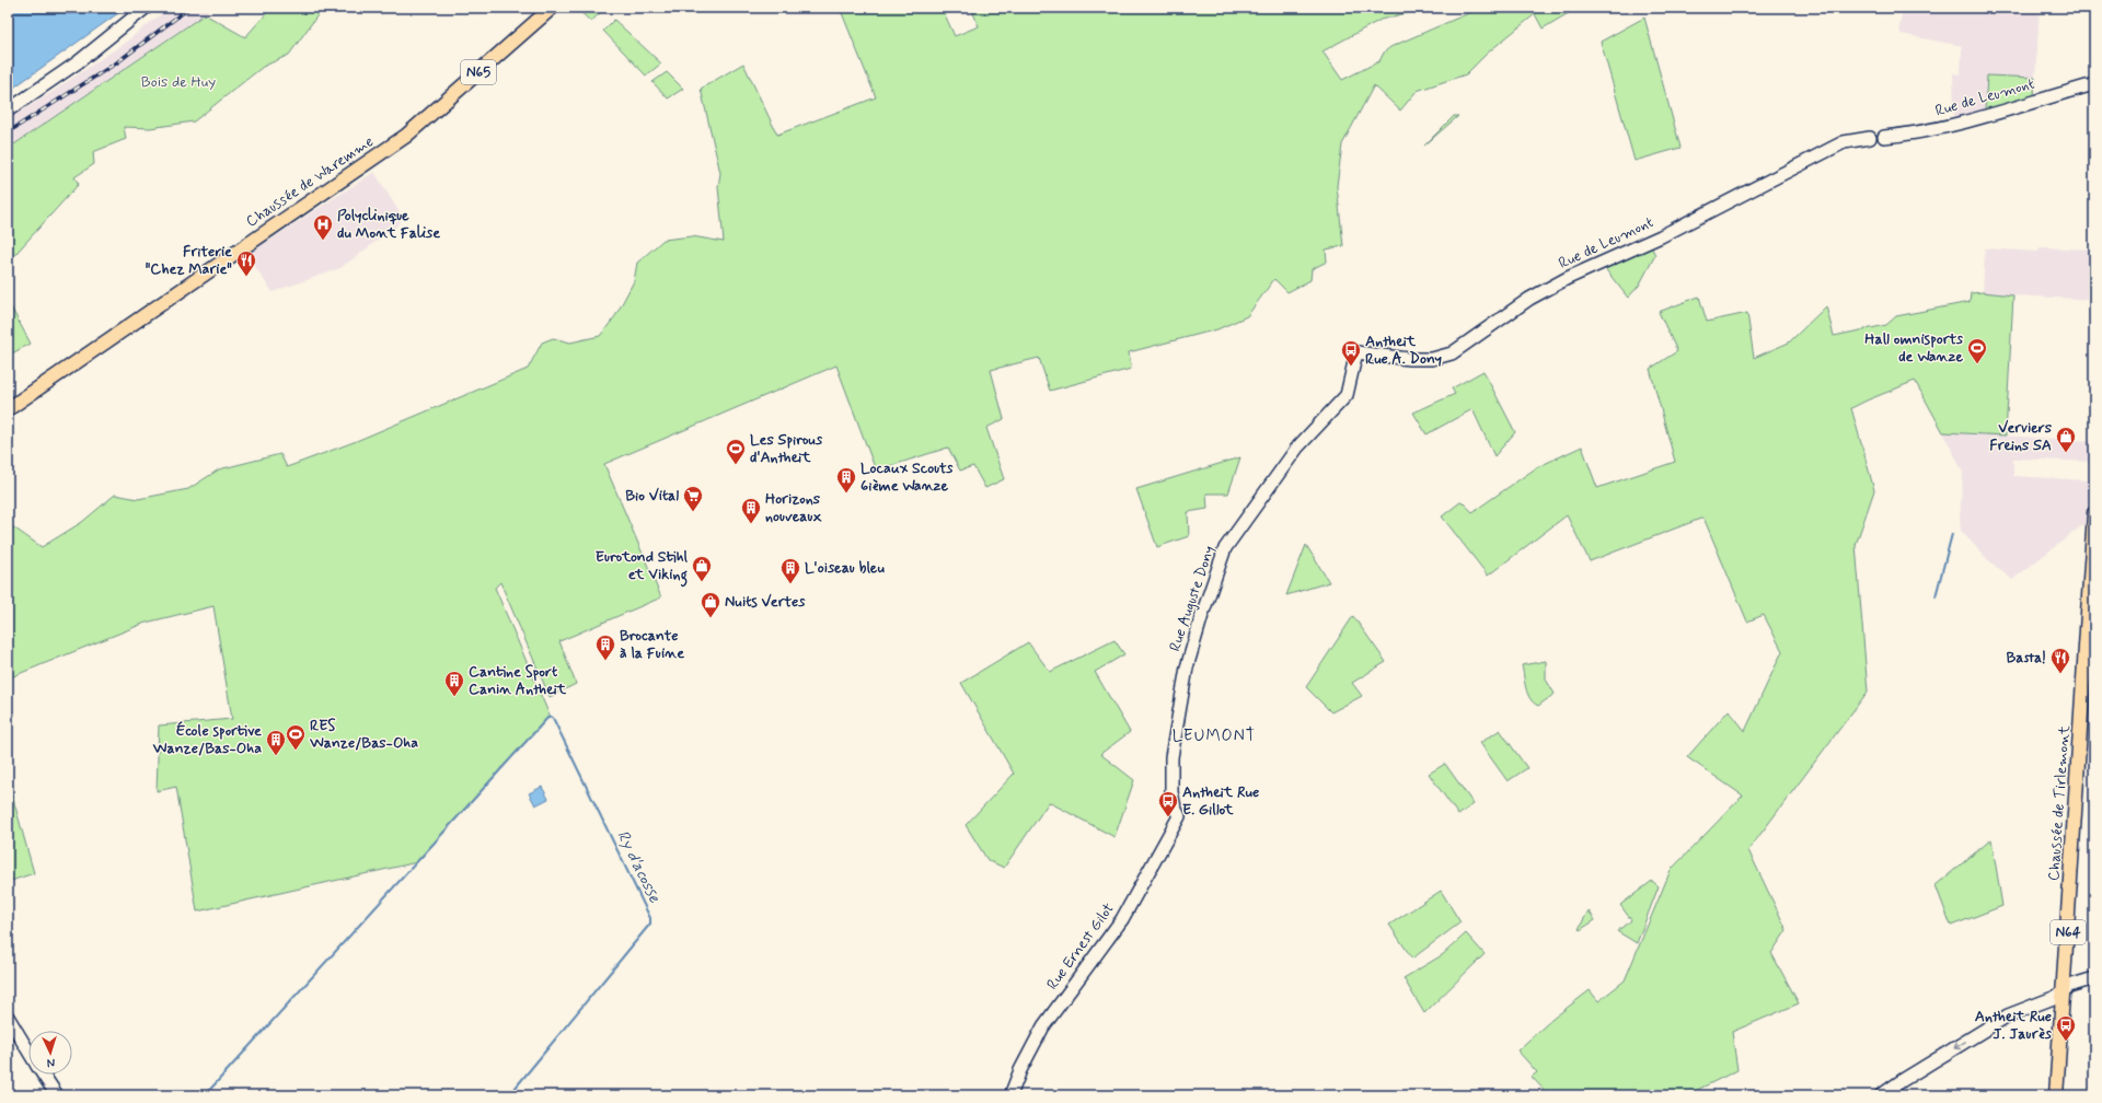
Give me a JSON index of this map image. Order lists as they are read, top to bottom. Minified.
{"streets":{"main road":["N65","Chaussée de Waremme","Chaussée de Tirlemont","N64"],"street":["Rue de Leumont","Rue Auguste Dony","Rue Ernest Gilot"]},"crossings":[["Rue de Leumont","Rue Auguste Dony"],["Rue Auguste Dony","Rue Ernest Gilot"]],"districts":["LEUMONT"],"water":["Ry d'acosse"],"parks":["Bois de Huy"],"places":{"hospital":["Polyclinique du Mont Falise"],"restaurant":["Friterie \"Chez Marie\"","Basta!"],"sports":["Hall omnisports de Wanze","Les Spirous d'Antheit","RES Wanze/Bas-Oha"],"bus stop":["Antheit Rue A. Dony","Antheit Rue E. Gillot","Antheit Rue J. Jaurès"],"shop":["Verviers Freins SA","Eurotond Stihl et Viking","Nuits Vertes"],"building":["Locaux Scouts 6ième Wanze","Horizons nouveaux","L'oiseau bleu","Brocante à la Fuine","Cantine Sport Canin Antheit","École sportive Wanze/Bas-Oha"],"supermarket":["Bio Vital"]},"north":"bottom"}
